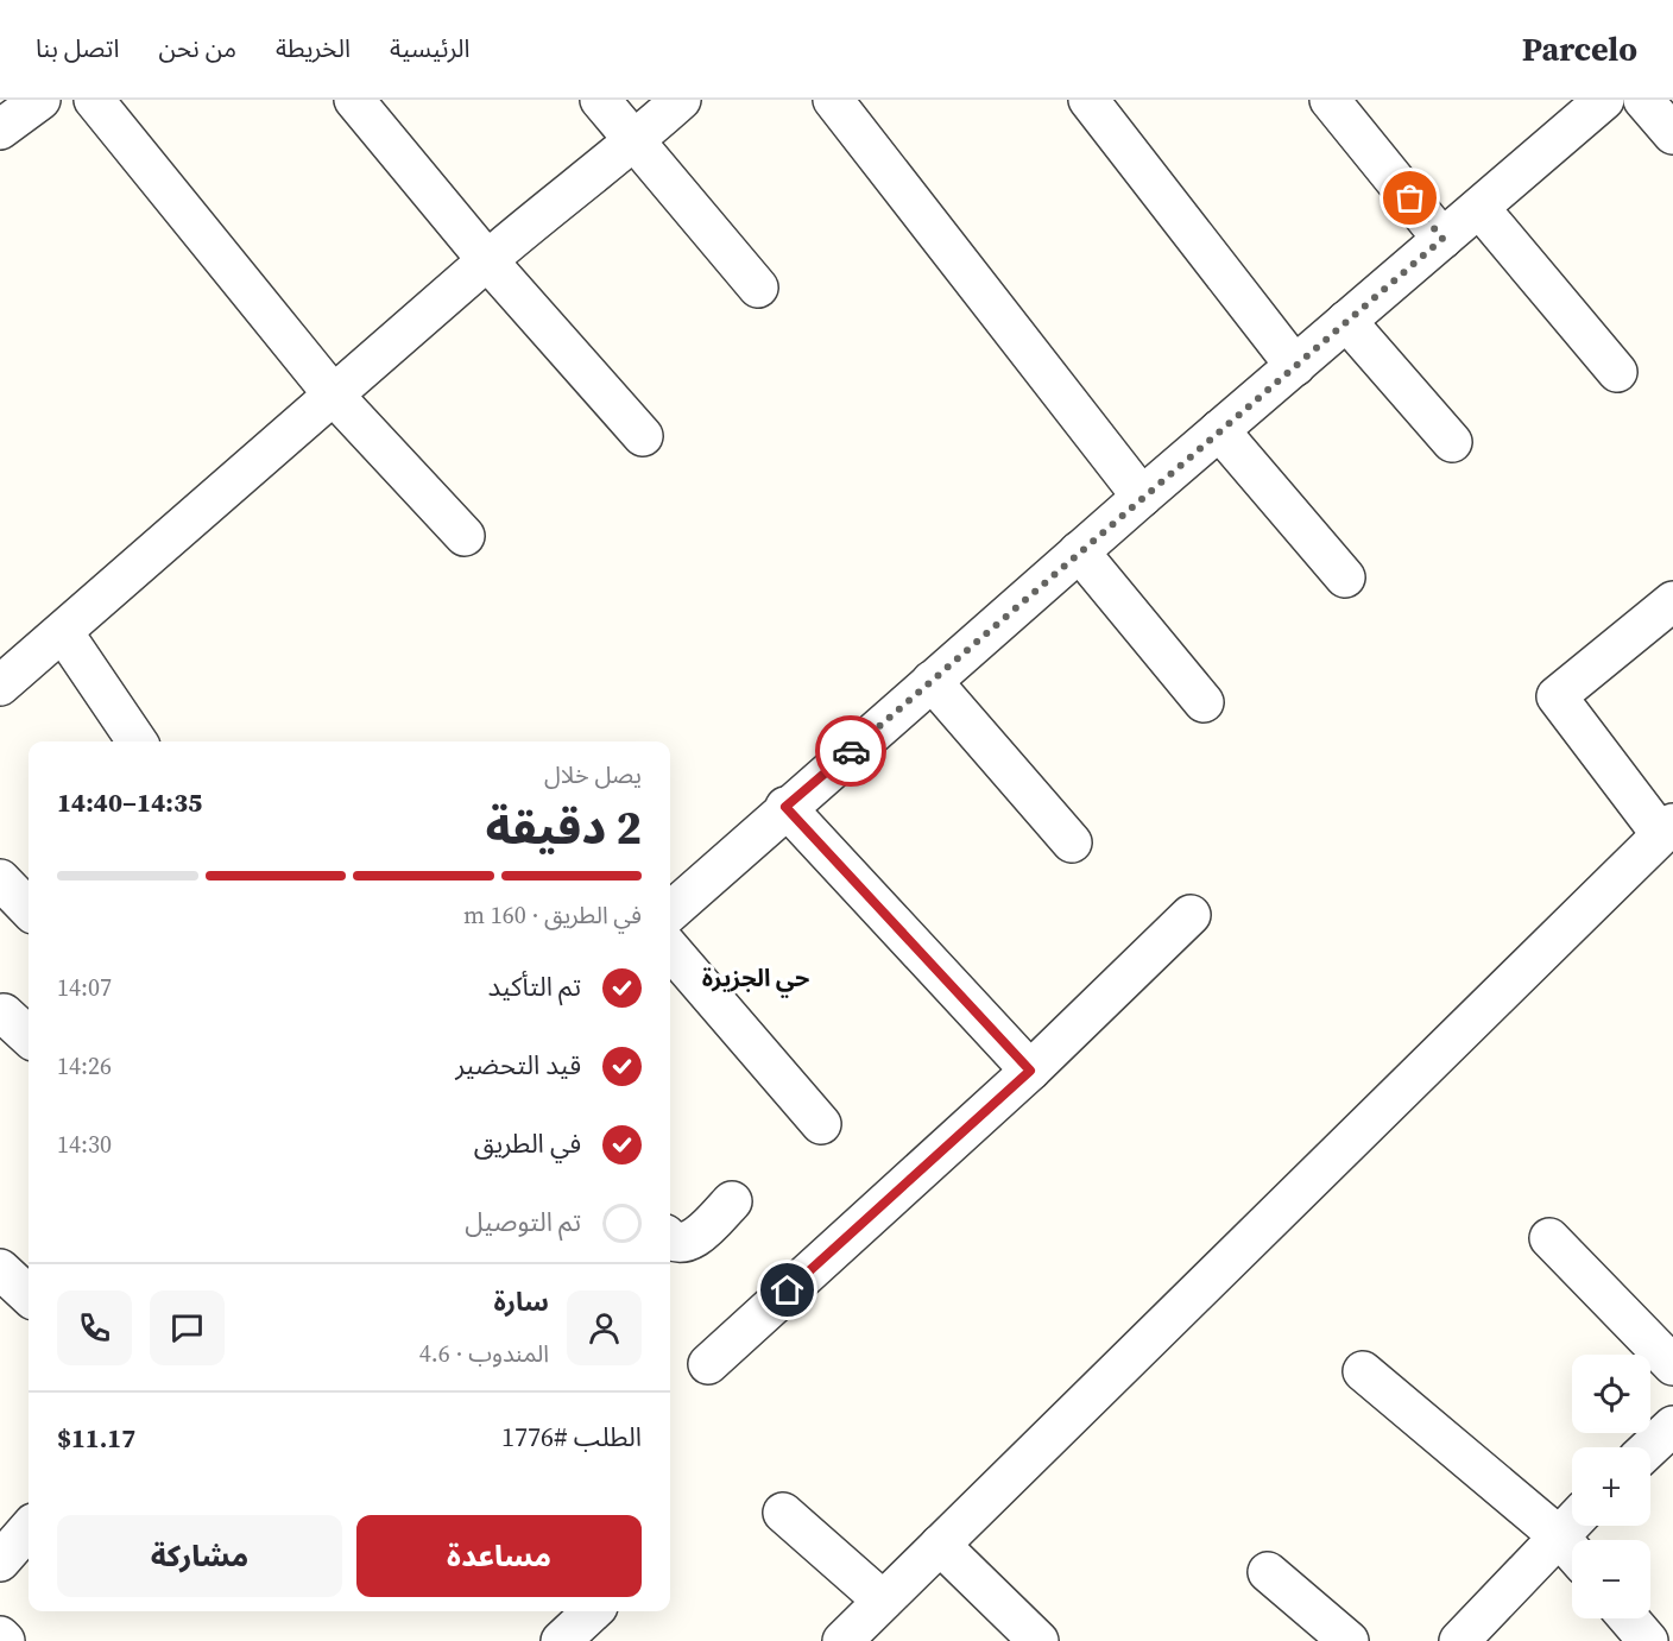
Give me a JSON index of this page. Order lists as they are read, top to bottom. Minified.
{"districts":["حي الجزيرة"],"page":{"header":"Parcelo","nav":["الرئيسية","الخريطة","من نحن","اتصل بنا"],"heading":["2 دقيقة","يصل خلال","14:35–14:40"],"panel":["سارة","المندوب · 4.6","الطلب #1776","$11.17"],"bar":"في الطريق · 160 m","list":[["تم التأكيد","14:07"],["قيد التحضير","14:26"],["في الطريق","14:30"],"تم التوصيل"],"map_buttons":["+","−"],"buttons":["مساعدة","مشاركة"]}}
